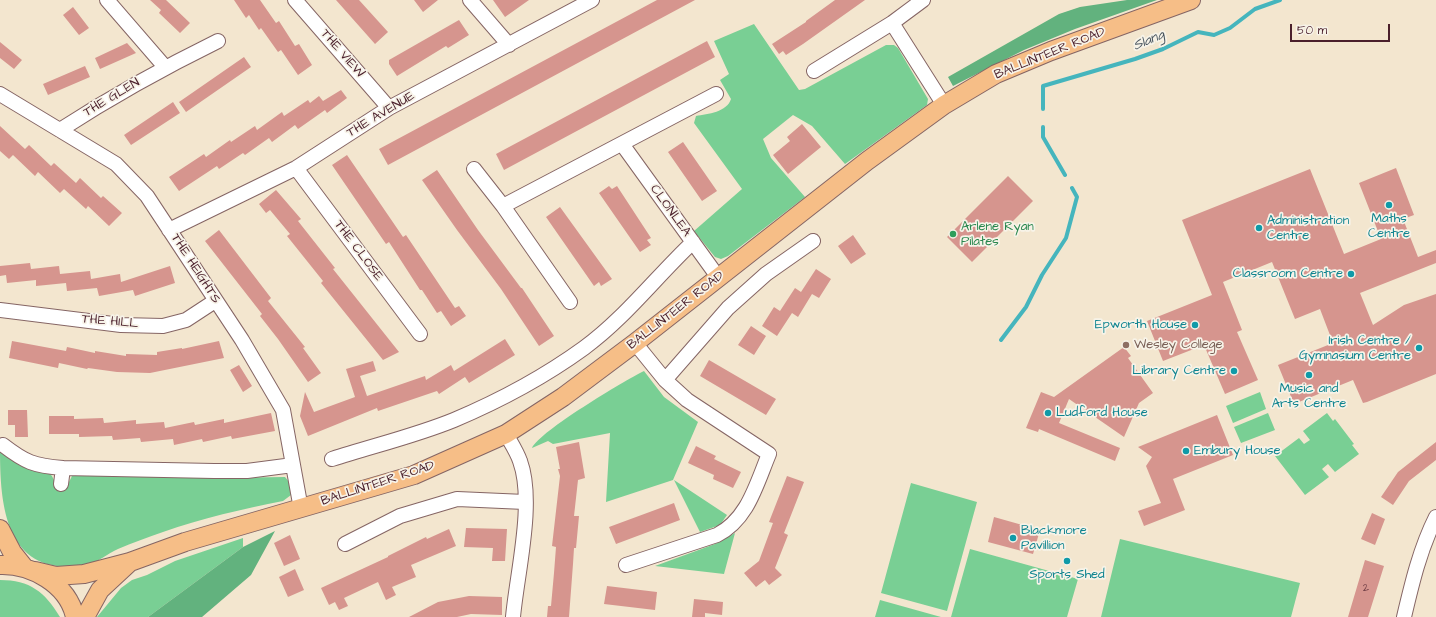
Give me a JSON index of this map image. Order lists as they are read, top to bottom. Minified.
{"streets":{"main road":["BALLINTEER ROAD"],"street":["THE VIEW","THE GLEN","THE AVENUE","CLONLEA","THE CLOSE","THE HEIGHTS","THE HILL"]},"crossings":[["THE VIEW","THE AVENUE"],["BALLINTEER ROAD","CLONLEA"],["BALLINTEER ROAD","THE HEIGHTS"],["THE GLEN","THE HEIGHTS"],["THE AVENUE","THE CLOSE"],["THE AVENUE","THE HEIGHTS"],["THE HEIGHTS","THE HILL"]],"water":["Slang"],"places":["Maths Centre","Administration Centre","Arlene Ryan Pilates","Classroom Centre","Epworth House","Wesley College","Irish Centre / Gymnasium Centre","Library Centre","Music and Arts Centre","Ludford House","Embury House","Blackmore Pavillion","Sports Shed"],"house_numbers":["2"],"scale_bar":"50 m"}
